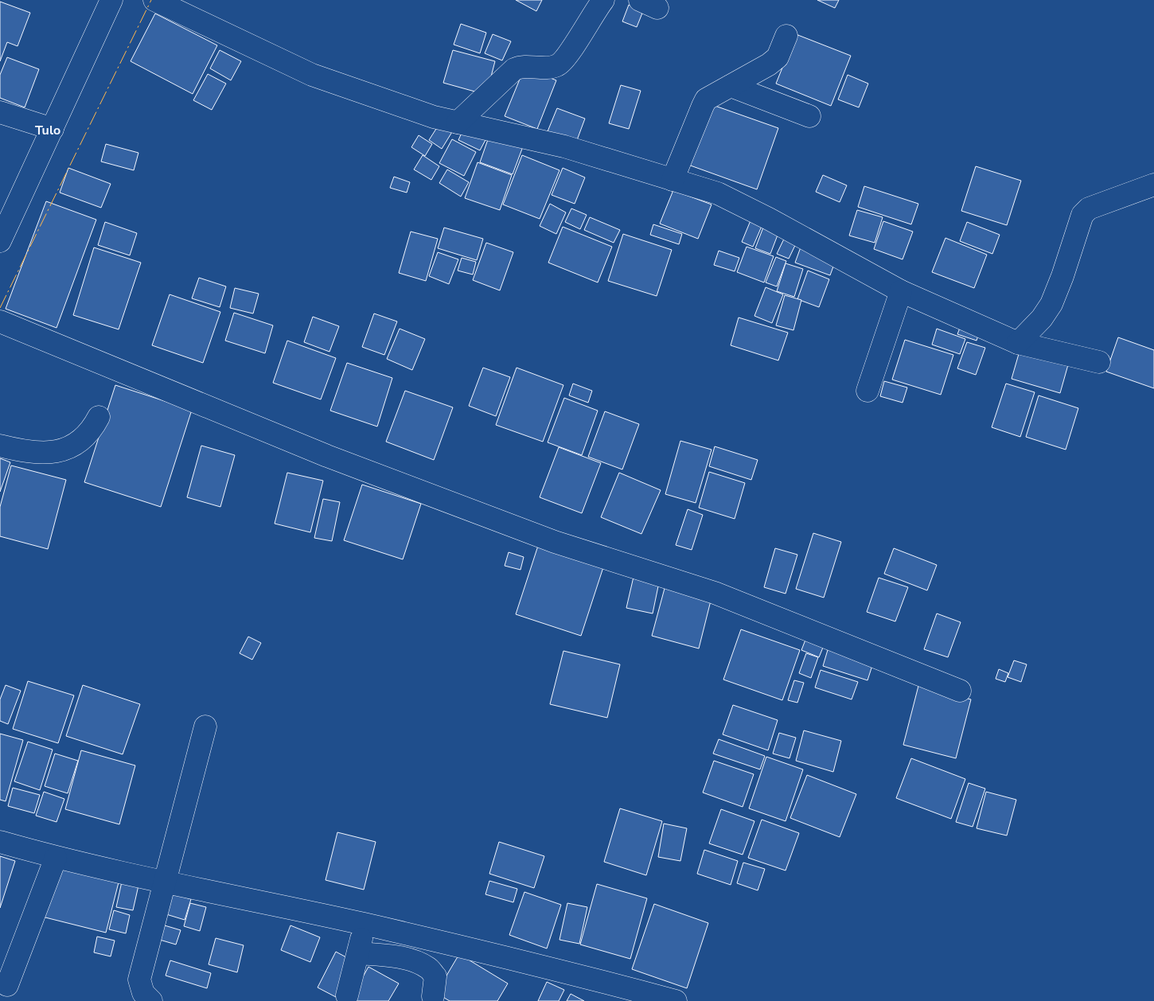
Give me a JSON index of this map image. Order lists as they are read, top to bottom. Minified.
{"districts":["Tulo"]}
